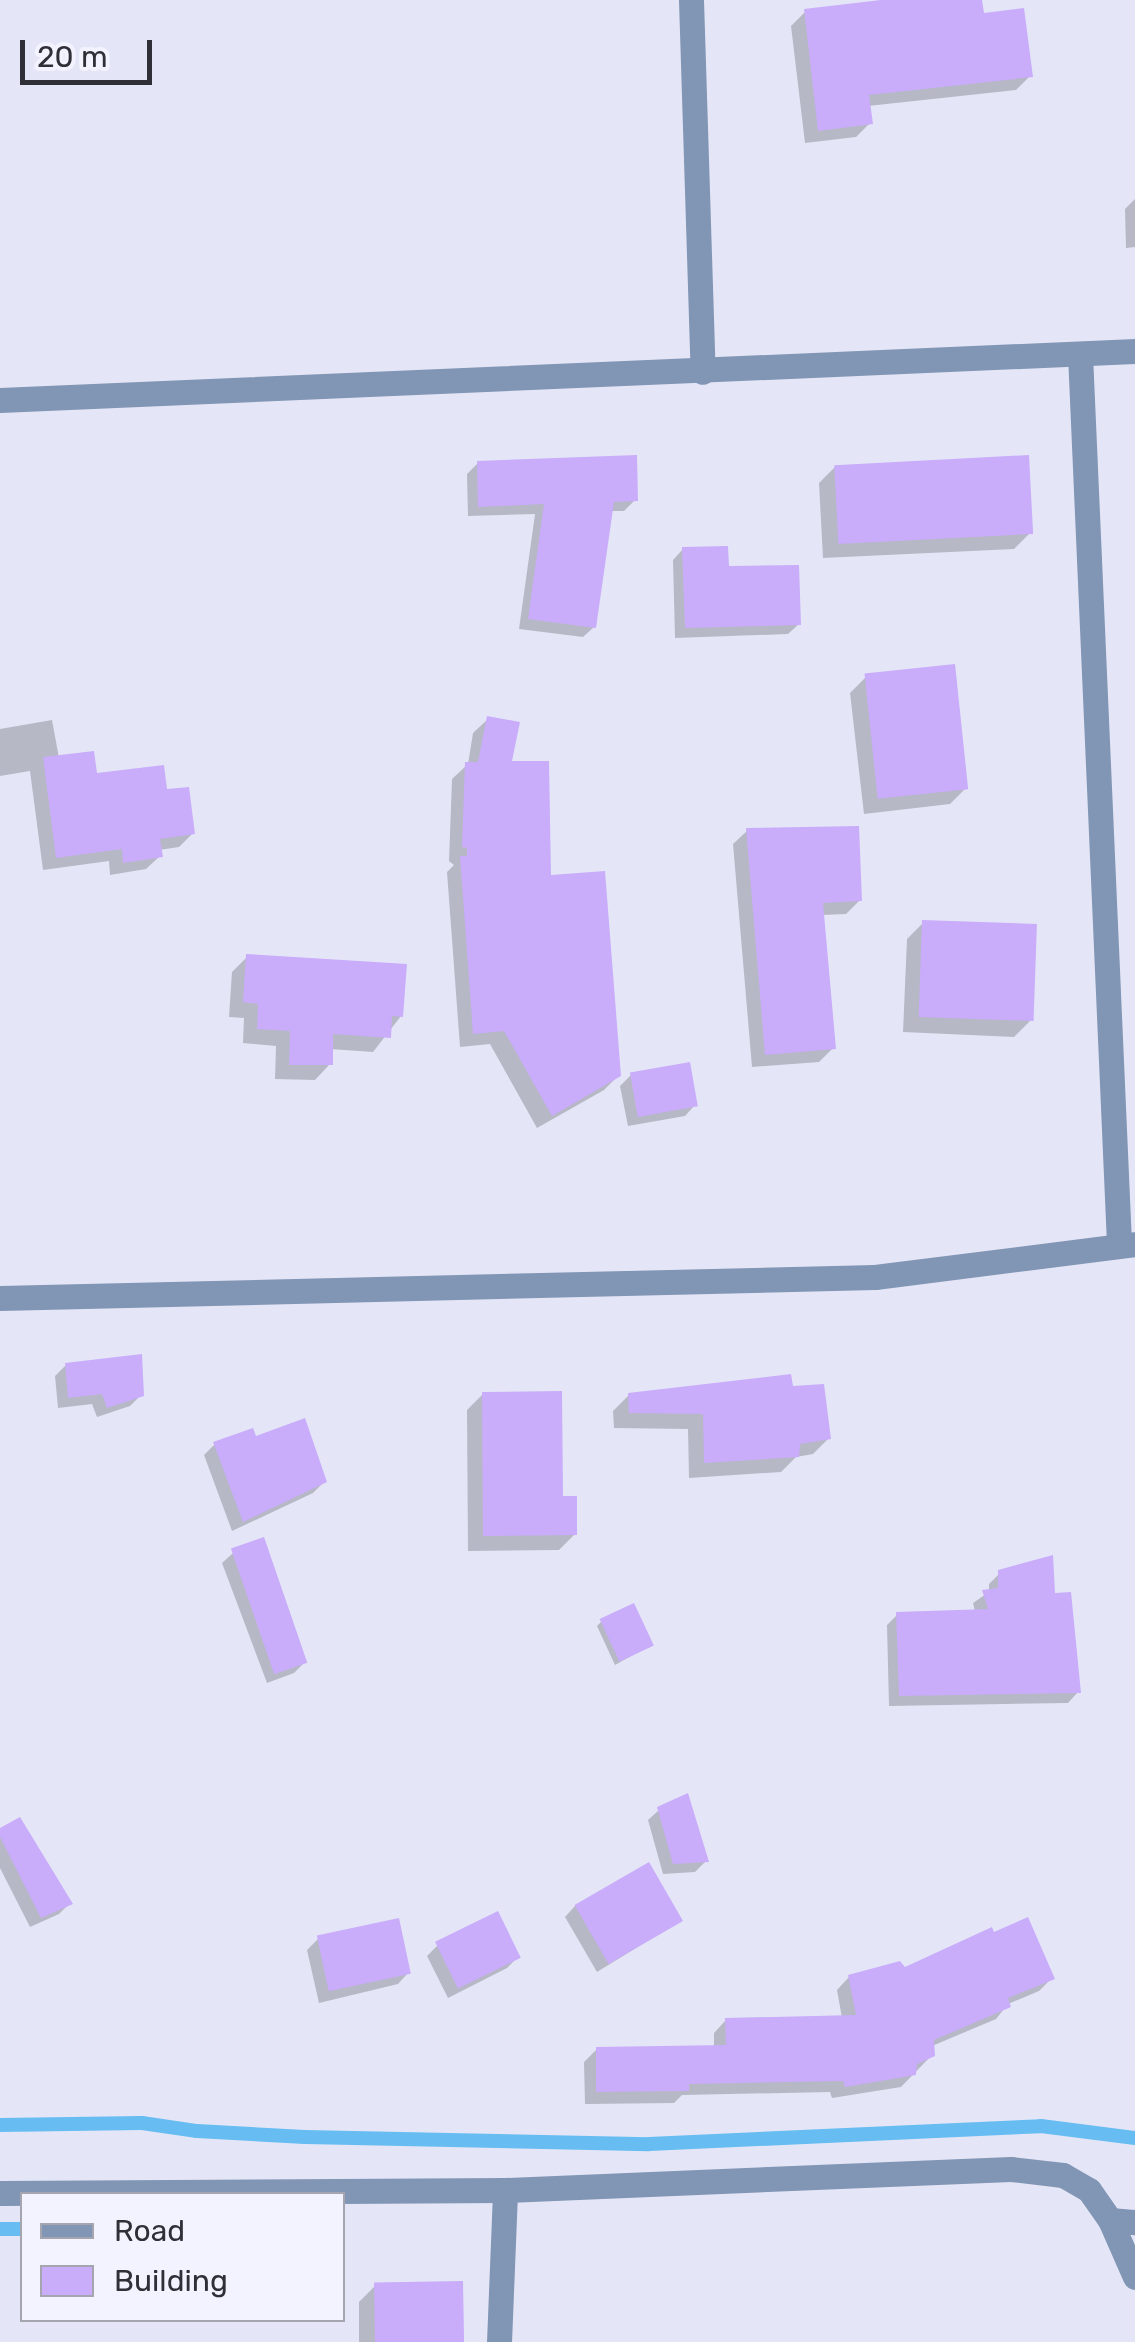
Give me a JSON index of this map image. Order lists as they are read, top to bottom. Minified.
{"legend":["Road","Building"],"scale_bar":"20 m"}
